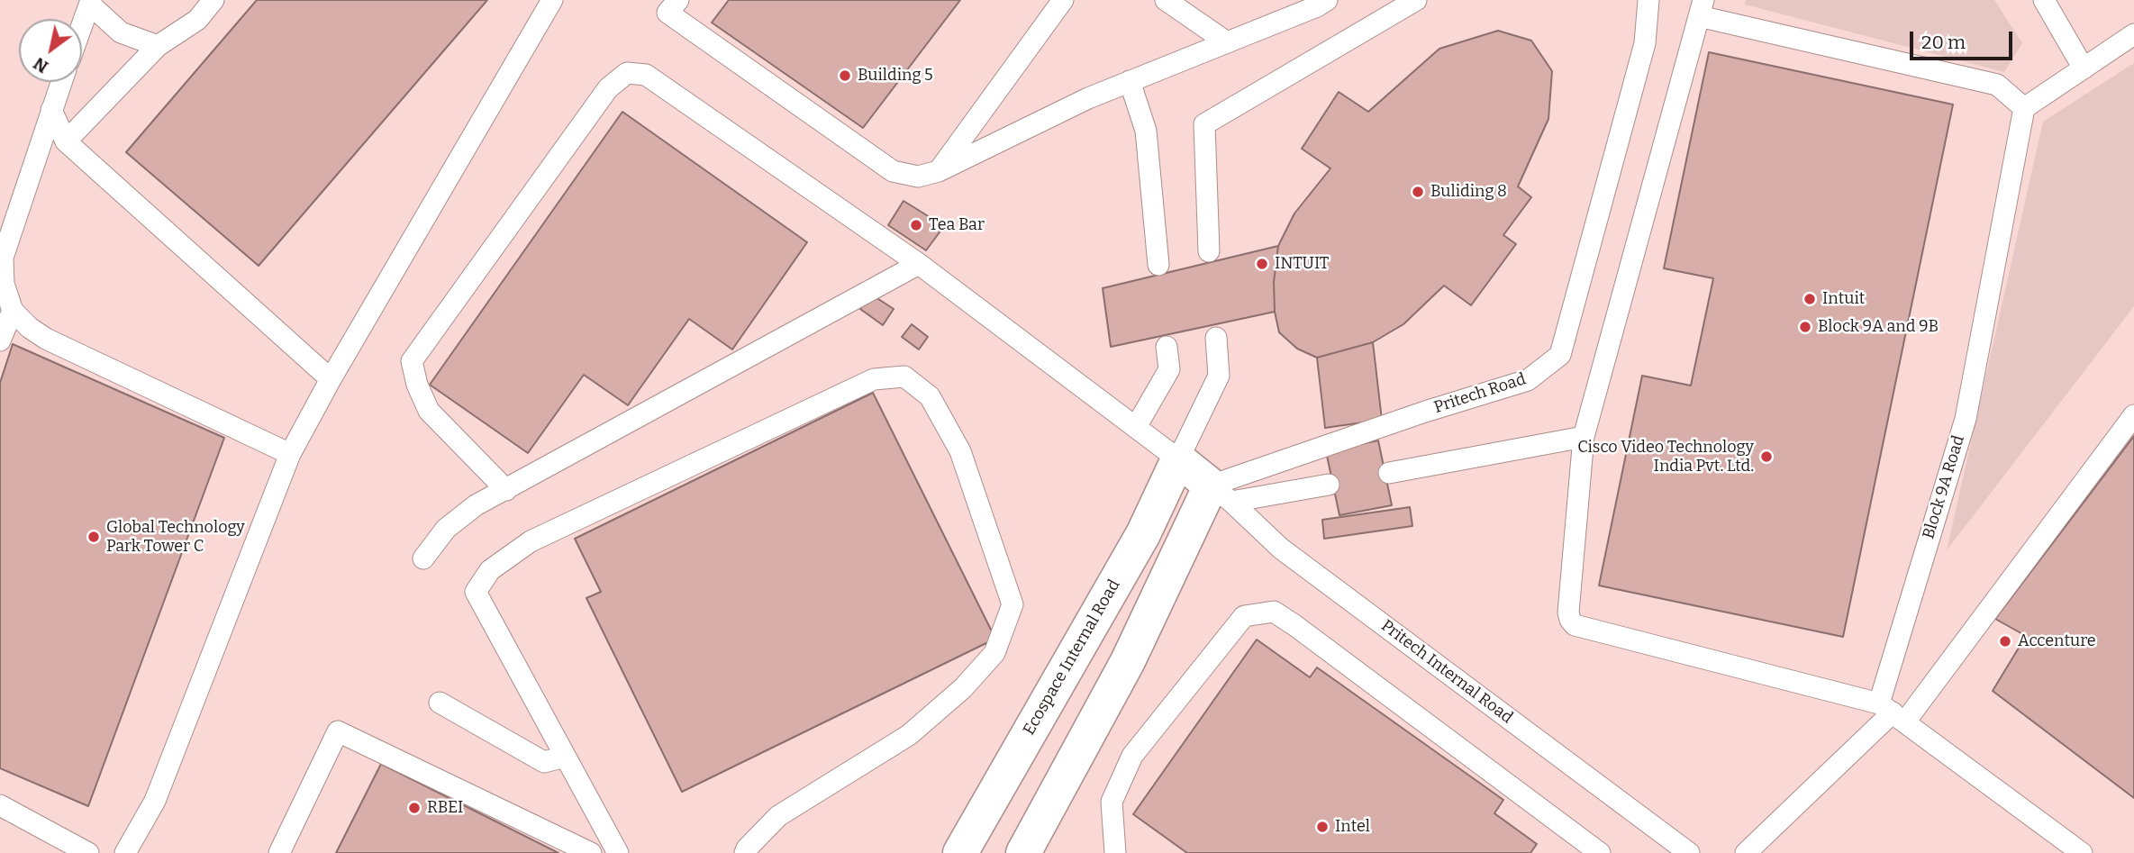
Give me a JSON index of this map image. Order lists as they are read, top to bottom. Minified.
{"streets":{"street":["Ecospace Internal Road"],"lane":["Pritech Road","Block 9A Road","Pritech Internal Road"]},"crossings":[["Pritech Road","Pritech Internal Road"]],"places":["Building 5","Buliding 8","Tea Bar","INTUIT","Intuit","Block 9A and 9B","Cisco Video Technology India Pvt. Ltd.","Global Technology Park Tower C","Accenture","RBEI","Intel"],"scale_bar":"20 m","north":"bottom left"}
